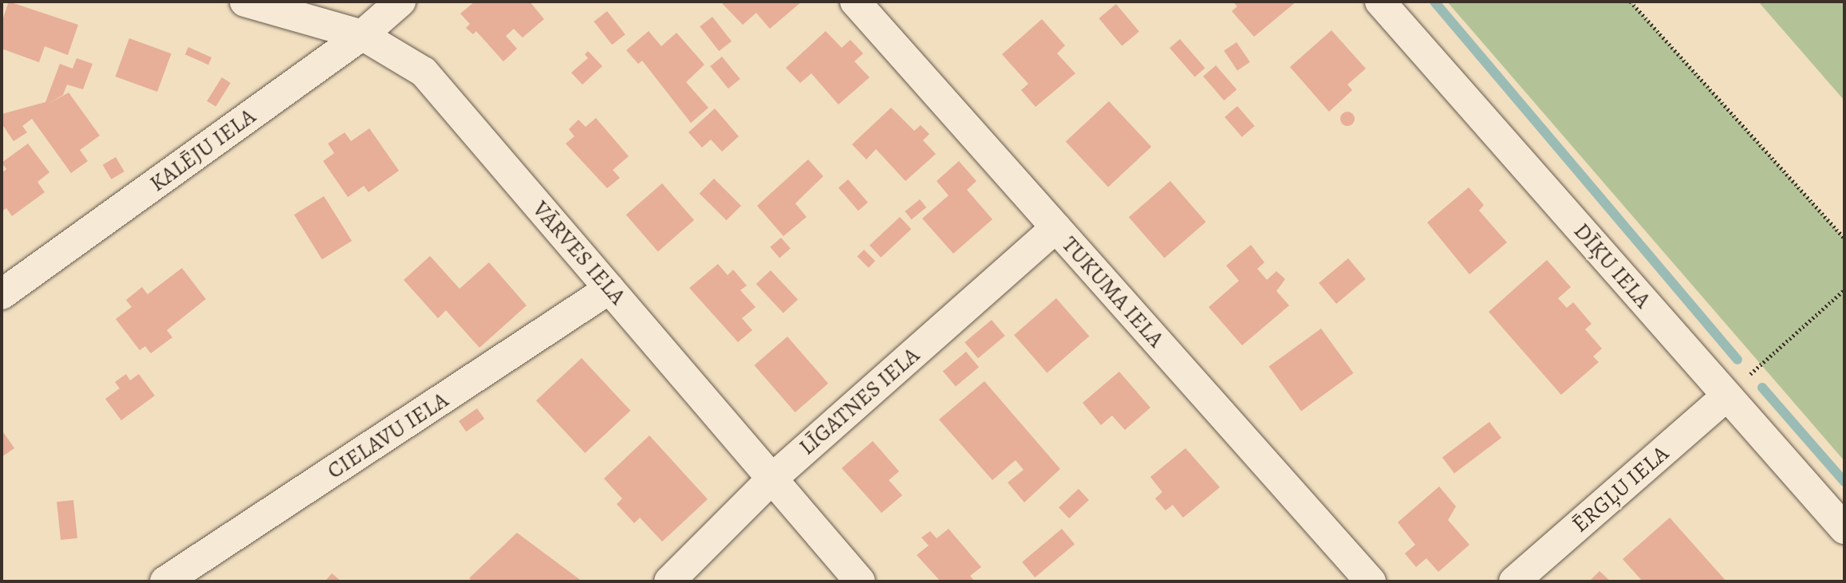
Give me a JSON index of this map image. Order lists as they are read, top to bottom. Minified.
{"streets":{"street":["KALĒJU IELA","VĀRVES IELA","DĪĶU IELA","TUKUMA IELA","LĪGATNES IELA","CIELAVU IELA","ĒRGĻU IELA"]},"crossings":[["KALĒJU IELA","VĀRVES IELA"],["VĀRVES IELA","LĪGATNES IELA"],["VĀRVES IELA","CIELAVU IELA"],["DĪĶU IELA","ĒRGĻU IELA"],["TUKUMA IELA","LĪGATNES IELA"]]}
